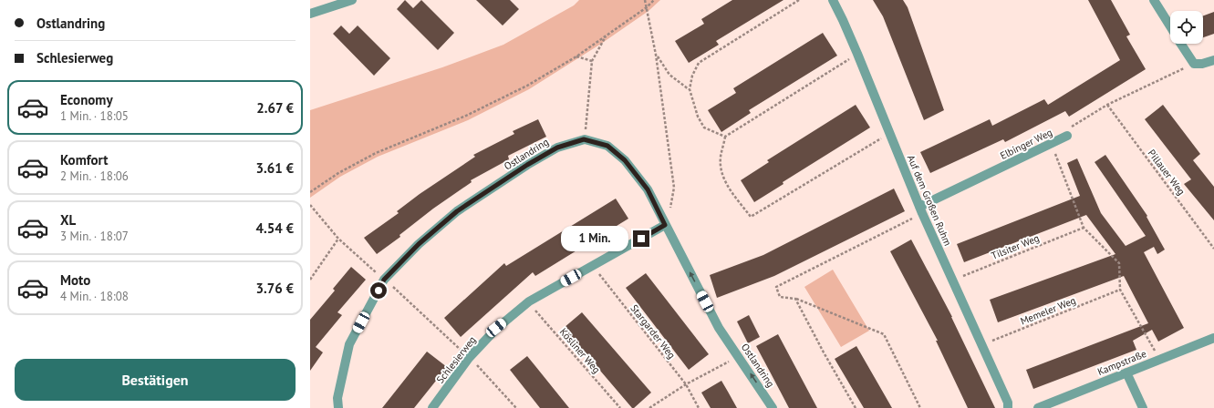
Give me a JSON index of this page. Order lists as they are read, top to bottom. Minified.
{"streets":{"street":["Elbinger Weg","Ostlandring","Auf dem Großen Ruhm","Schlesierweg","Kampstraße"],"path":["Pillauer Weg","Tilsiter Weg","Memeler Weg","Stargarder Weg","Kösliner Weg"]},"crossings":[["Elbinger Weg","Pillauer Weg"],["Elbinger Weg","Auf dem Großen Ruhm"],["Ostlandring","Schlesierweg"],["Auf dem Großen Ruhm","Tilsiter Weg"],["Auf dem Großen Ruhm","Memeler Weg"],["Stargarder Weg","Schlesierweg"],["Kösliner Weg","Schlesierweg"]],"page":{"banner":["Ostlandring","Schlesierweg"],"list":[{"name":"Economy","note":"1 Min. · 18:05","value":"2.67 €"},{"name":"Komfort","note":"2 Min. · 18:06","value":"3.61 €"},{"name":"XL","note":"3 Min. · 18:07","value":"4.54 €"},{"name":"Moto","note":"4 Min. · 18:08","value":"3.76 €"}],"bubble":"1 Min.","buttons":"Bestätigen"}}
